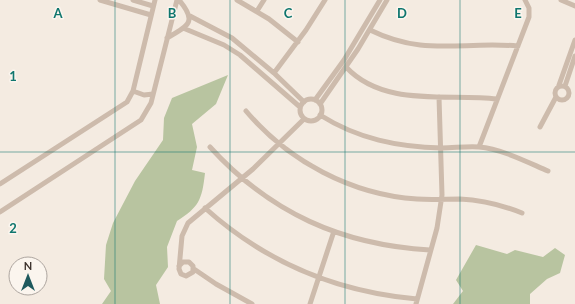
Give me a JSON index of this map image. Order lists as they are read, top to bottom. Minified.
{"north":"top","grid":{"columns":["A","B","C","D","E"],"rows":["1","2"]}}
